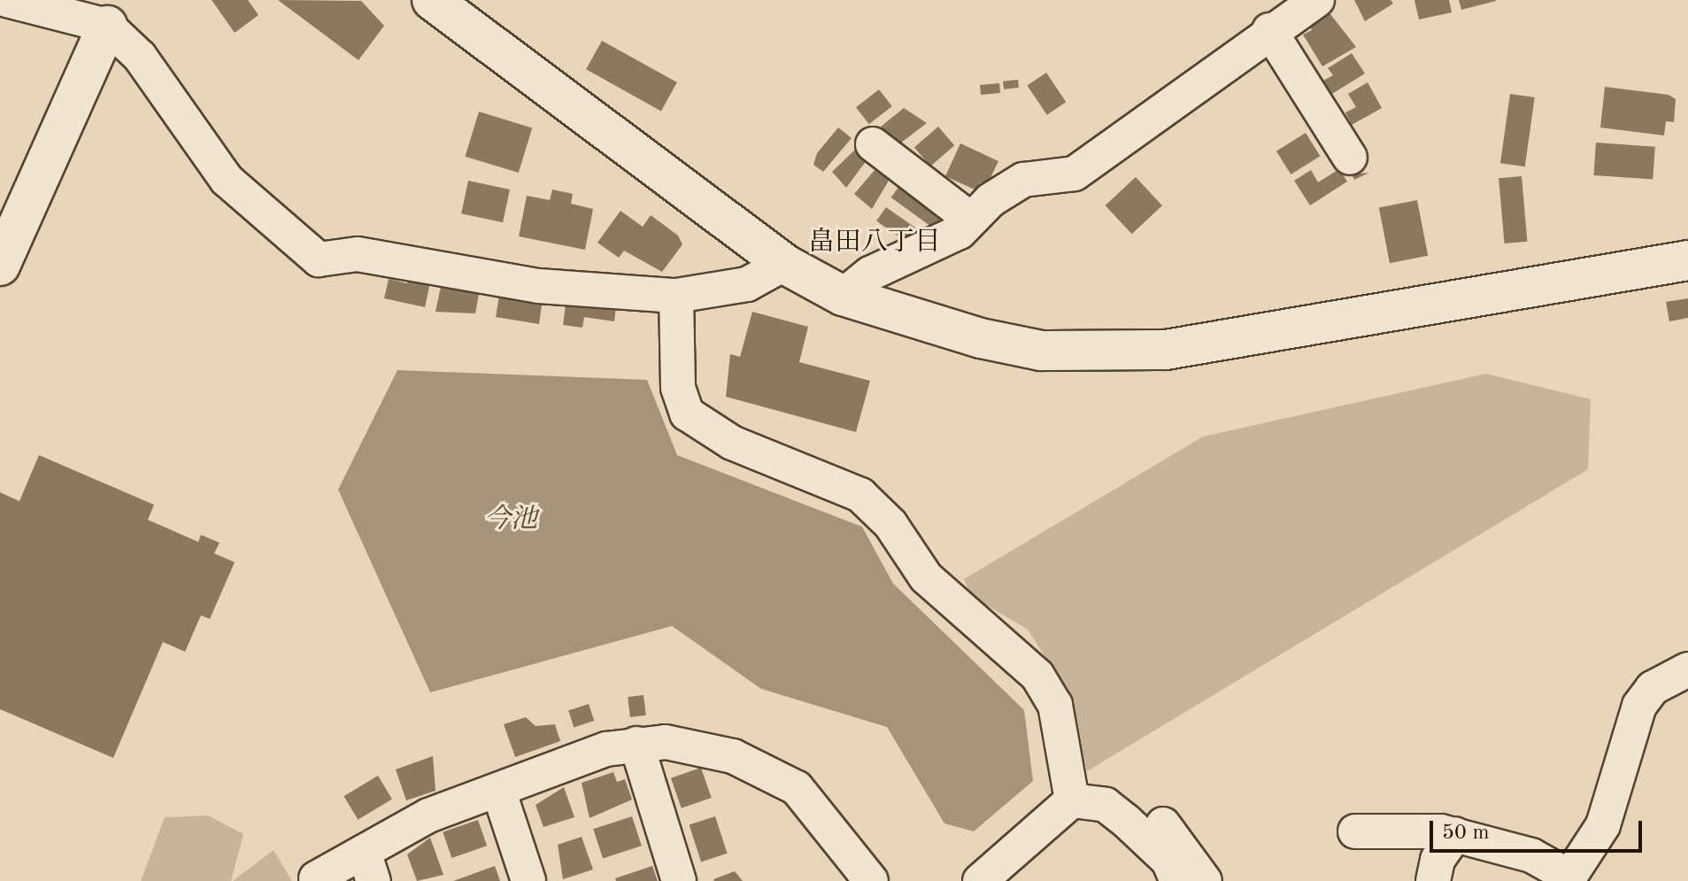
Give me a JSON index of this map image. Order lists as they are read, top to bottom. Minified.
{"districts":["畠田八丁目"],"water":["今池"],"scale_bar":"50 m"}
